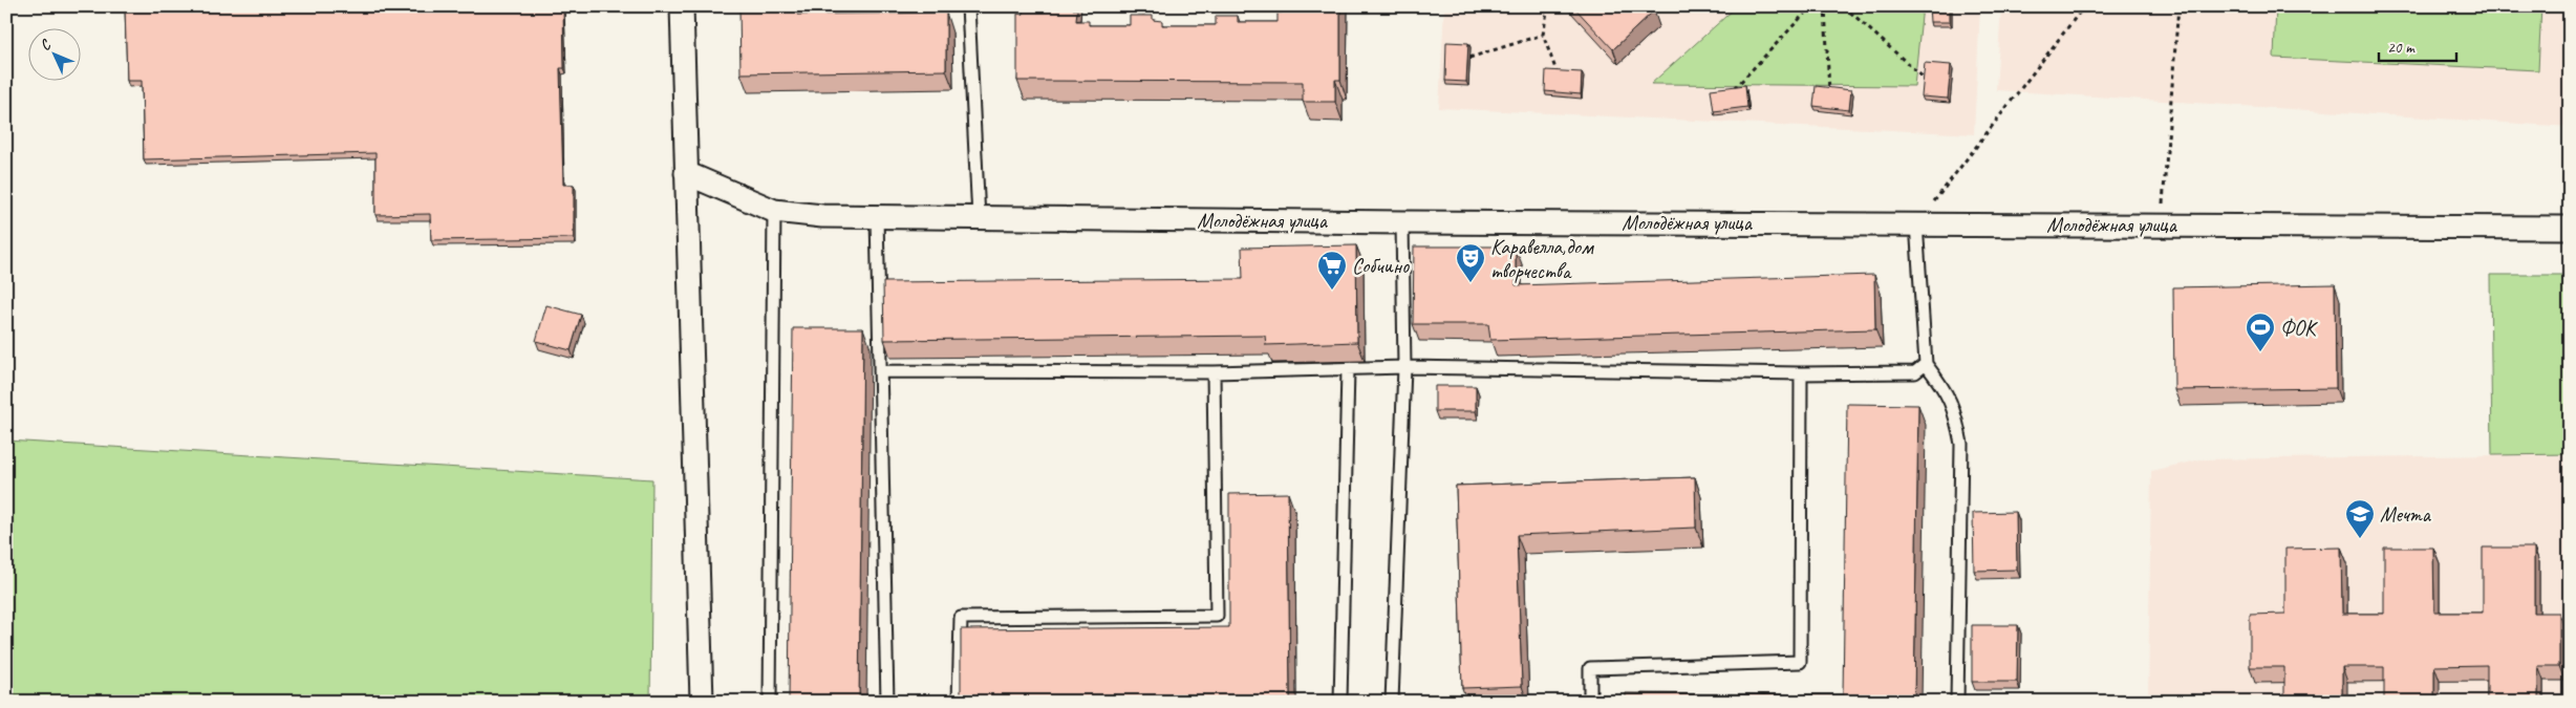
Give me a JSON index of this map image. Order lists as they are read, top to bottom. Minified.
{"streets":{"street":["Молодёжная улица"]},"places":{"theatre":["Каравелла,дом творчества"],"supermarket":["Собчино"],"sports":["ФОК"],"school or university":["Мечта"]},"scale_bar":"20 m","north":"top left"}
